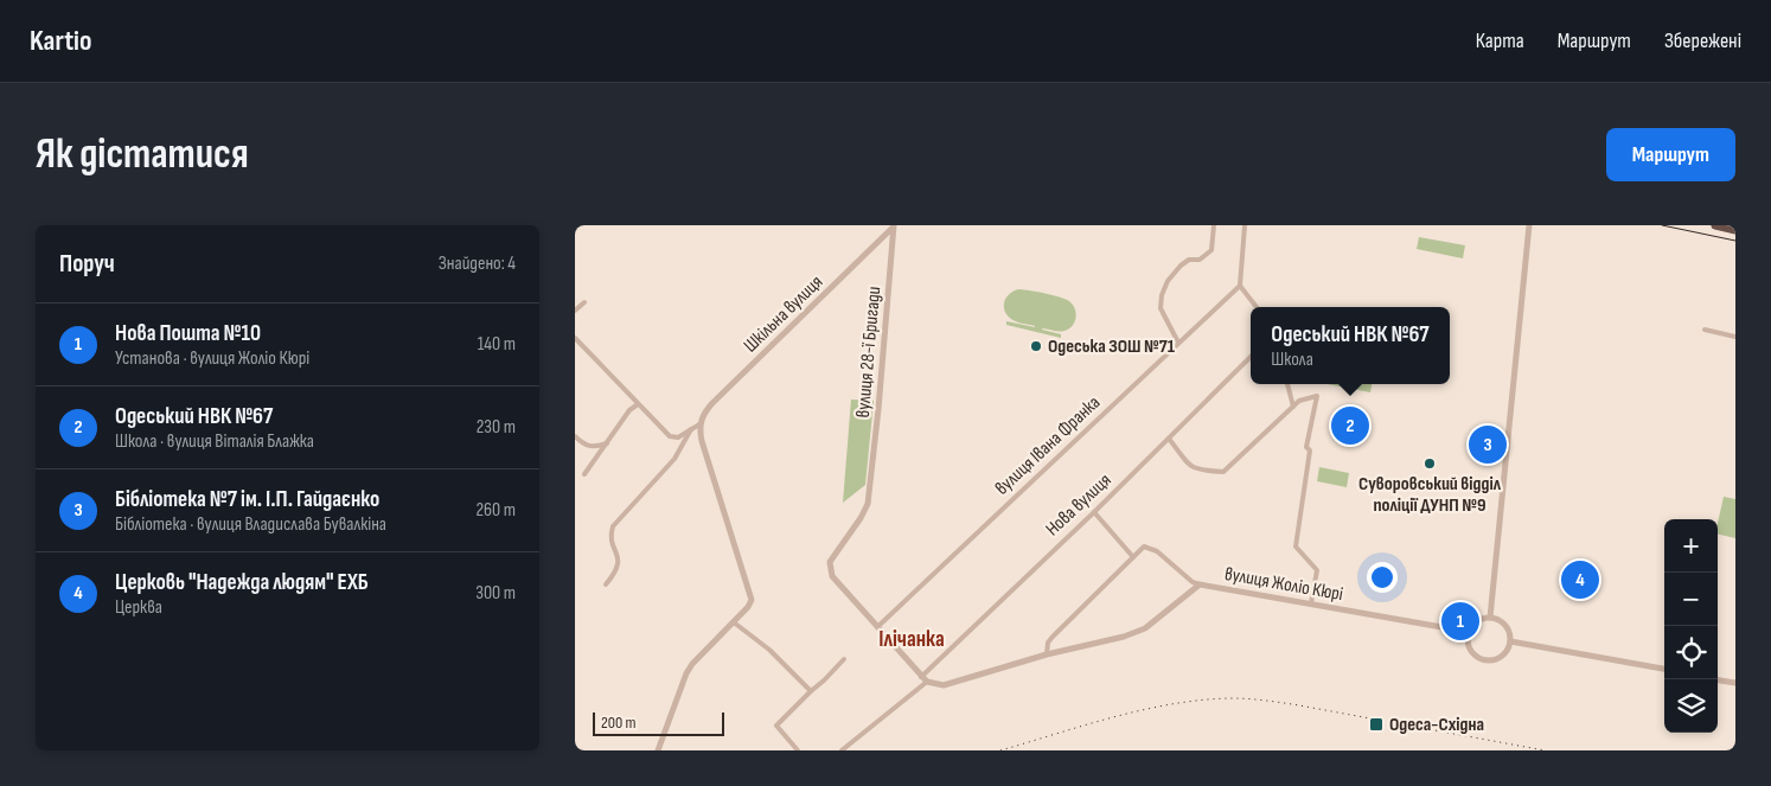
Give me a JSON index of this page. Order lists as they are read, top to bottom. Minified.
{"streets":{"street":["Шкільна вулиця","вулиця 28-ї Бригади","вулиця Івана Франка","Нова вулиця","вулиця Жоліо Кюрі"]},"crossings":[["Шкільна вулиця","вулиця 28-ї Бригади"],["вулиця 28-ї Бригади","вулиця Івана Франка"]],"districts":["Ілічанка"],"places":{"other":["Одеська ЗОШ №71","Суворовський відділ поліції ДУНП №9"],"transit":["Одеса-Східна"]},"scale_bar":"200 m","page":{"header":"Kartio","nav":["Карта","Маршрут","Збережені"],"buttons":"Маршрут","title":"Як дістатися","heading":["Поруч","Знайдено: 4"],"list":[{"mark":"1","name":"Нова Пошта №10","note":"Установа · вулиця Жоліо Кюрі","value":"140 m"},{"mark":"2","name":"Одеський НВК №67","note":"Школа · вулиця Віталія Блажка","value":"230 m"},{"mark":"3","name":"Бібліотека №7 ім. І.П. Гайдаєнко","note":"Бібліотека · вулиця Владислава Бувалкіна","value":"260 m"},{"mark":"4","name":"Церковь \"Надежда людям\" ЕХБ","note":"Церква","value":"300 m"}],"popup":["Одеський НВК №67","Школа"],"pins":["2","3","4","1"],"map_buttons":["+","−"],"scale":"200 m"}}
